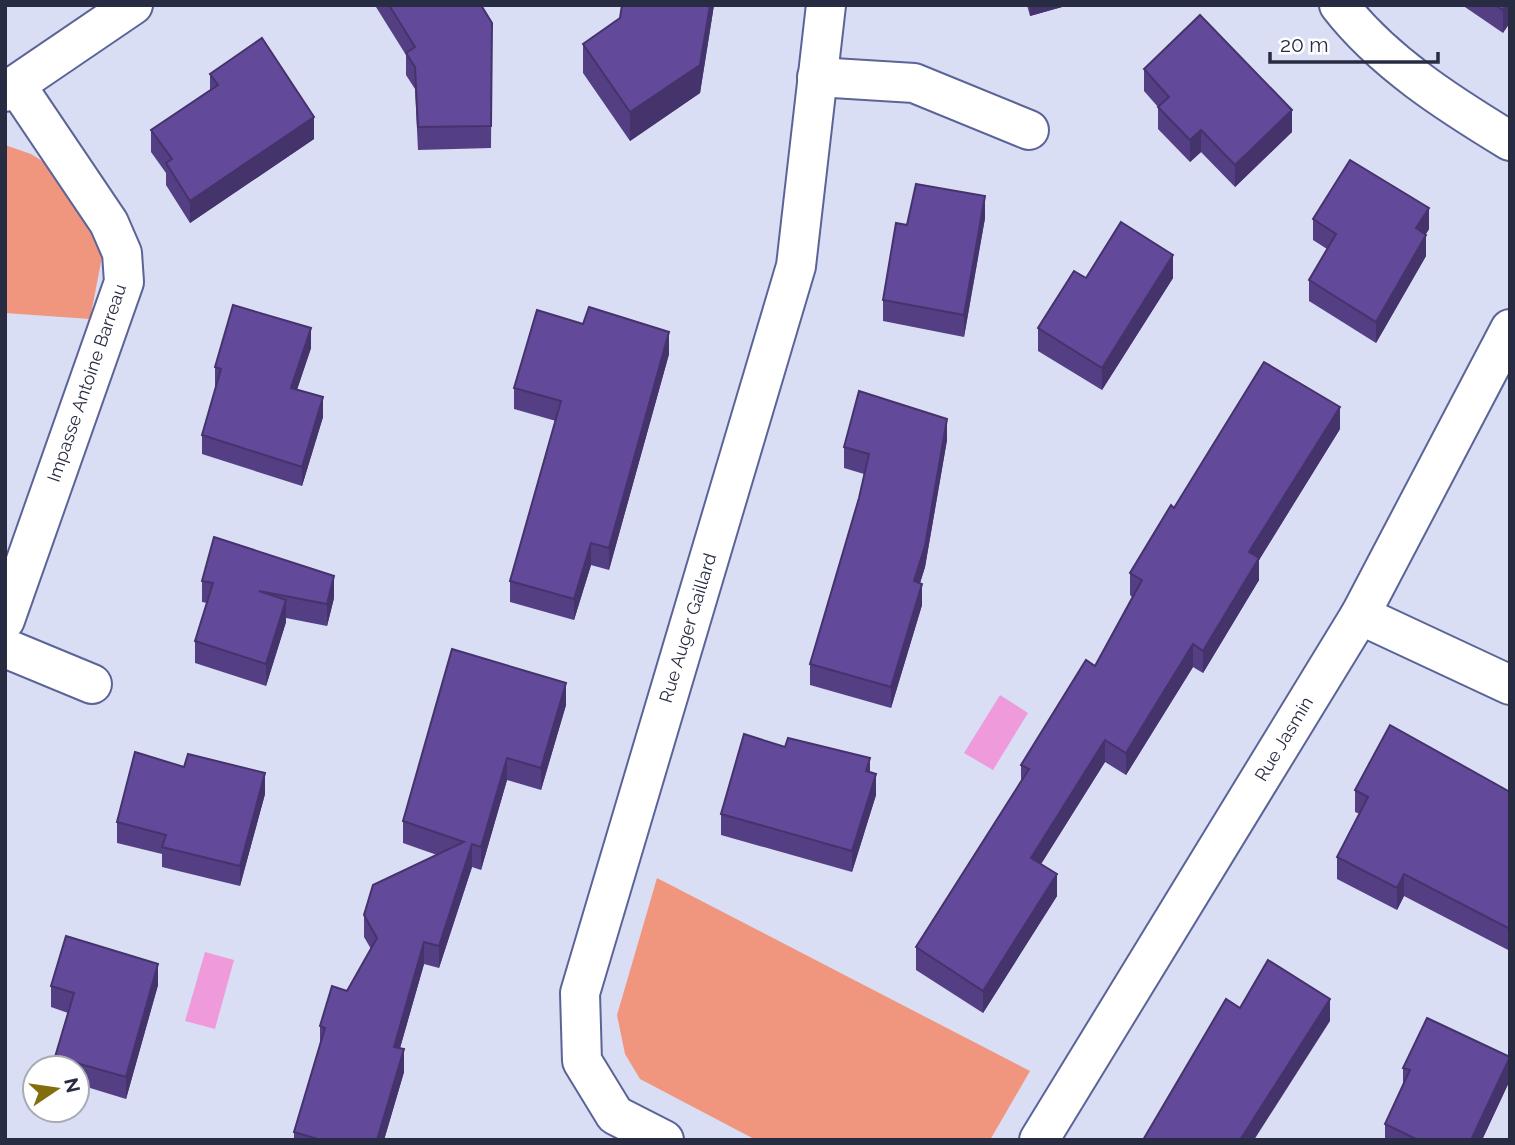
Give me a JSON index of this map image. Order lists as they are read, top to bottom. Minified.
{"streets":{"street":["Impasse Antoine Barreau","Rue Auger Gaillard","Rue Jasmin"]},"scale_bar":"20 m","north":"right"}
